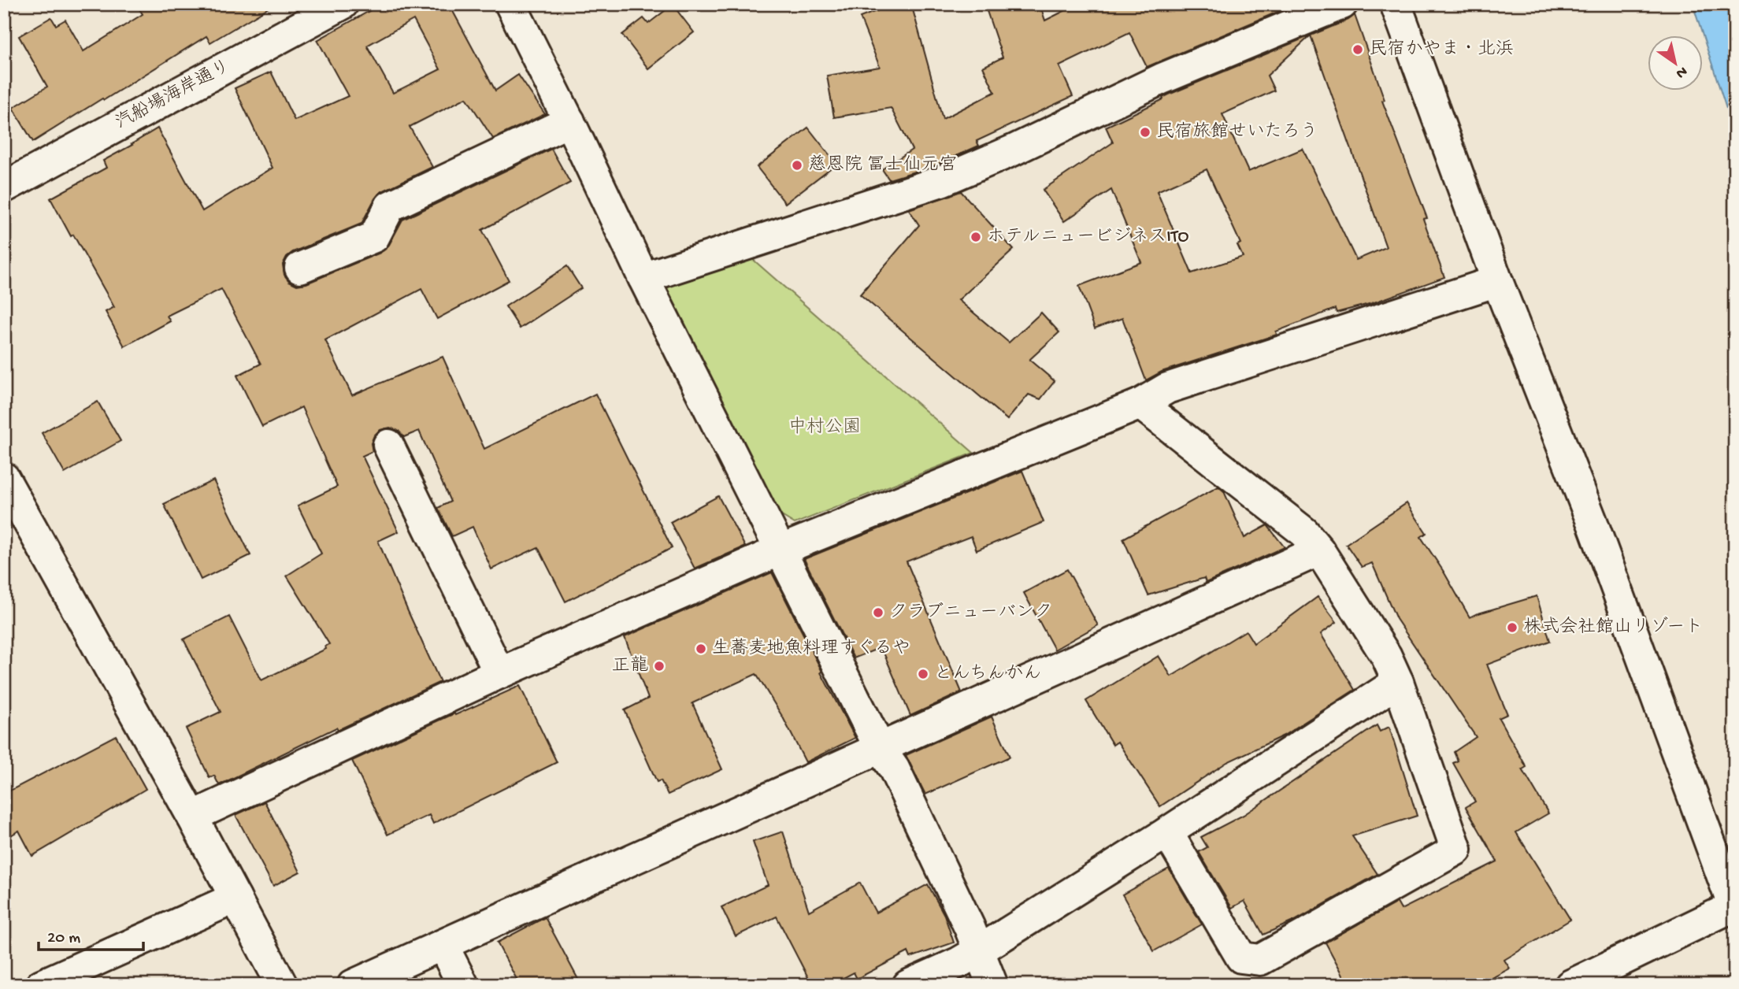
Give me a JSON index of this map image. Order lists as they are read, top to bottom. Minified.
{"streets":{"street":["汽船場海岸通り"]},"parks":["中村公園"],"places":["民宿かやま・北浜","民宿旅館せいたろう","慈恩院 冨士仙元宮","ホテルニュービジネスITO","クラブニューバンク","株式会社館山リゾート","生蕎麦地魚料理すぐるや","正龍","とんちんかん"],"scale_bar":"20 m","north":"bottom right"}
